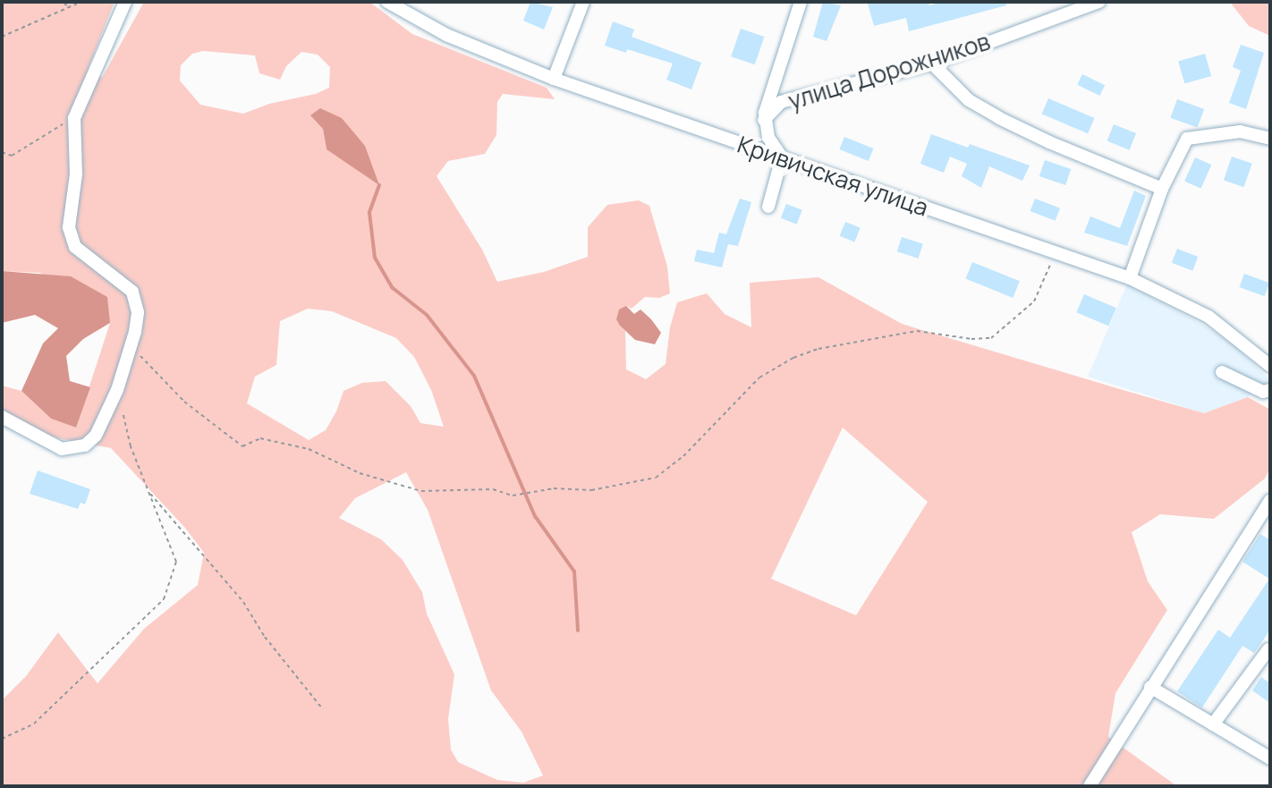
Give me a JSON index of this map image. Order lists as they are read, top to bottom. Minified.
{"streets":{"street":["улица Дорожников","Кривичская улица"]}}
